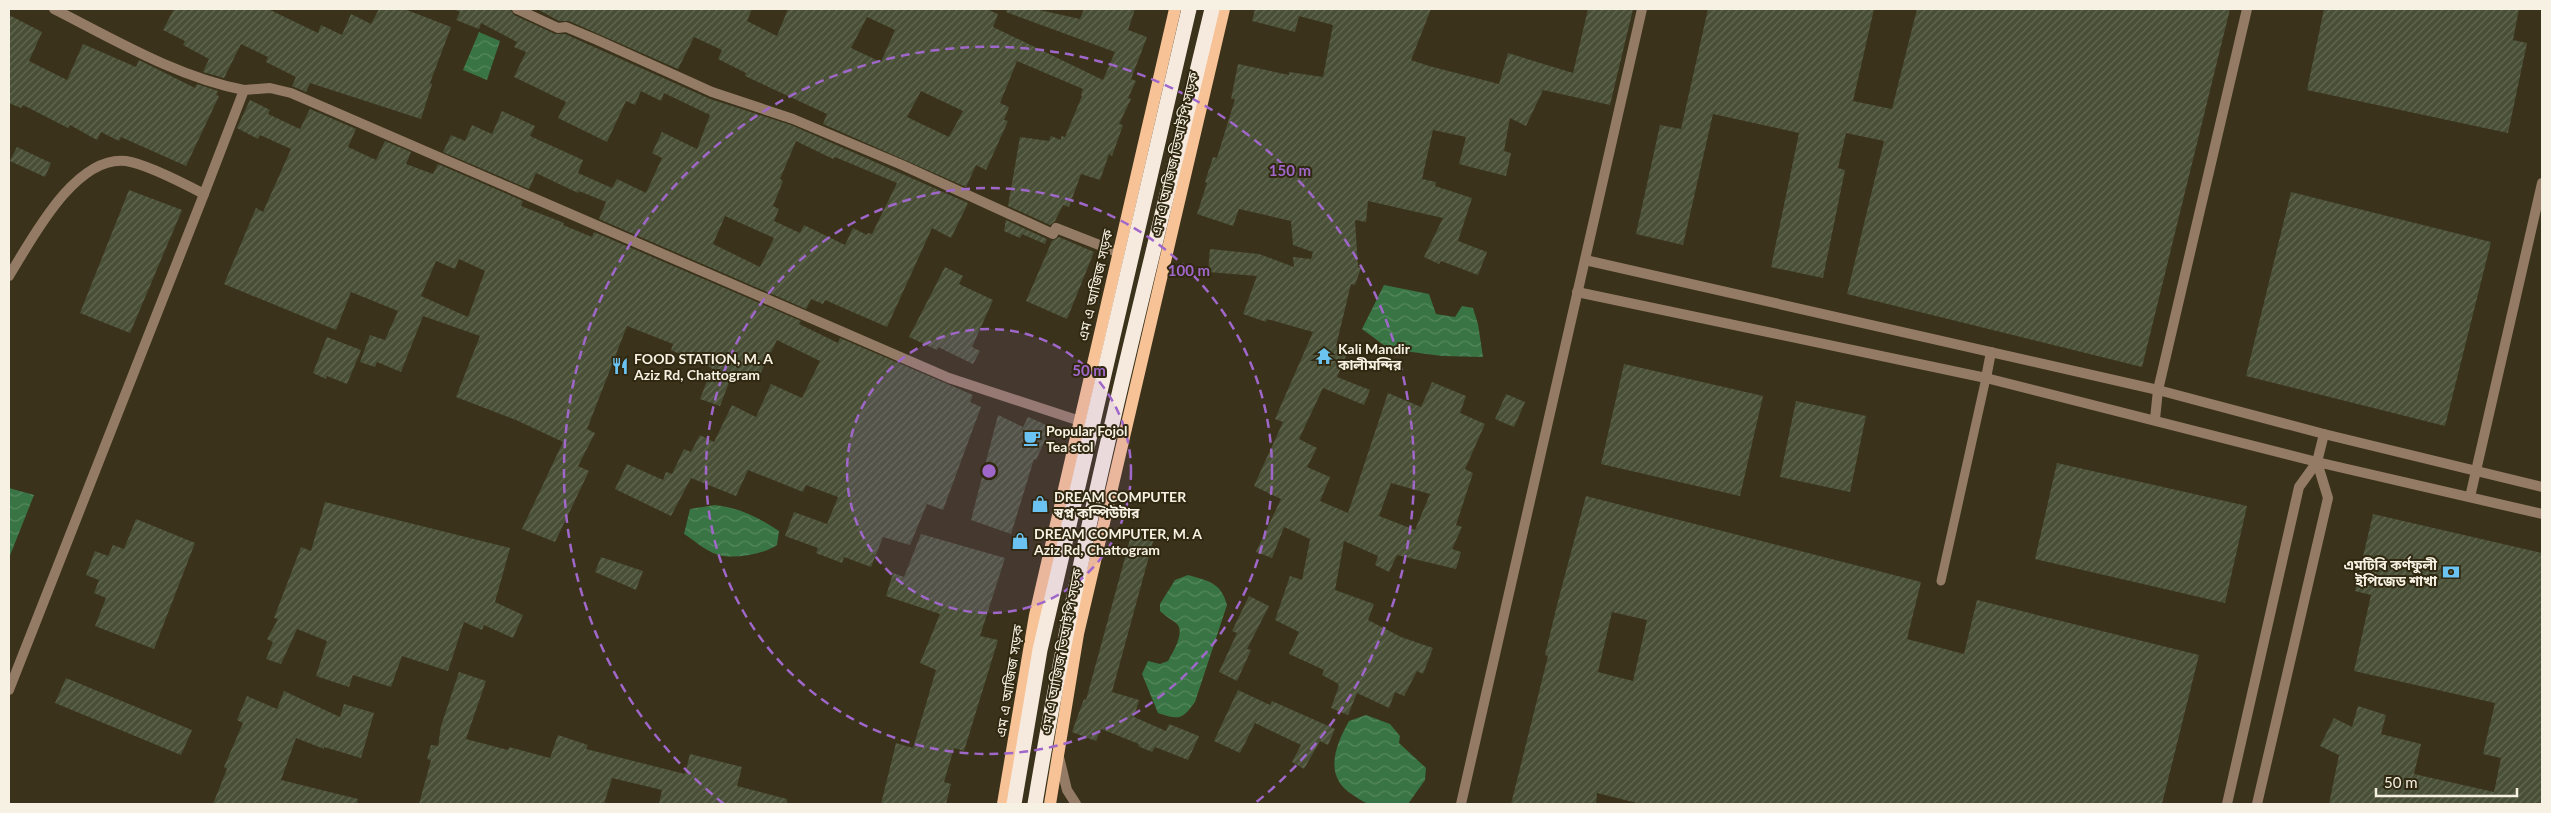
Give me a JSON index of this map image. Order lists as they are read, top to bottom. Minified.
{"streets":{"main road":["এম এ আজিজ ভিআইপি সড়ক","এম এ আজিজ সড়ক"]},"places":{"temple":["Kali Mandir কালীমন্দির"],"restaurant":["FOOD STATION, M. A Aziz Rd, Chattogram"],"cafe":["Popular Fojol Tea stol"],"shop":["DREAM COMPUTER স্বপ্ন কম্পিউটার","DREAM COMPUTER, M. A Aziz Rd, Chattogram"],"bank":["এমটিবি কর্ণফুলী ইপিজেড শাখা"]},"scale_bar":"50 m","rings":["150 m","100 m","50 m"]}
